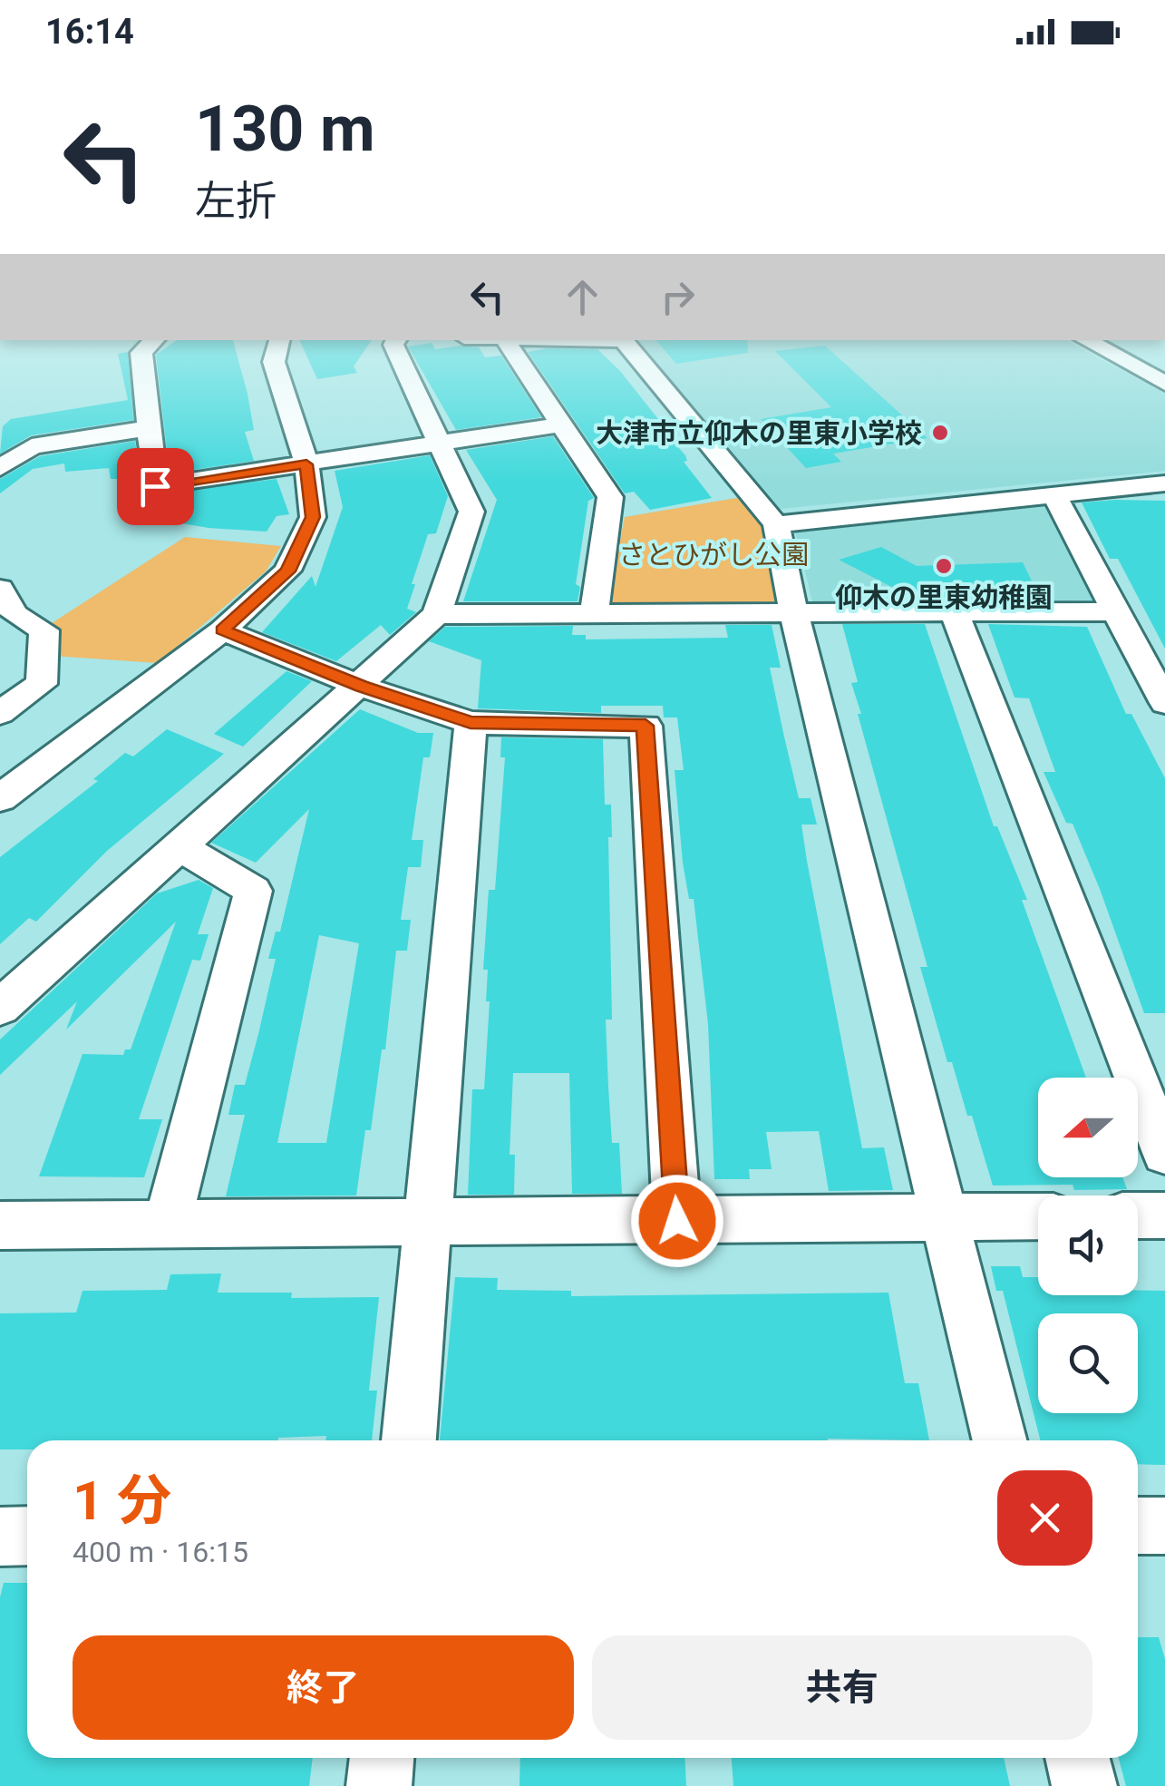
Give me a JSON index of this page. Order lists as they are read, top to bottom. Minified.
{"parks":["さとひがし公園"],"places":["大津市立仰木の里東小学校","仰木の里東幼稚園"],"north":"left","page":{"status":"16:14","turn":["130 m","左折"],"heading":["1 分","400 m · 16:15"],"buttons":["終了","共有"]}}
